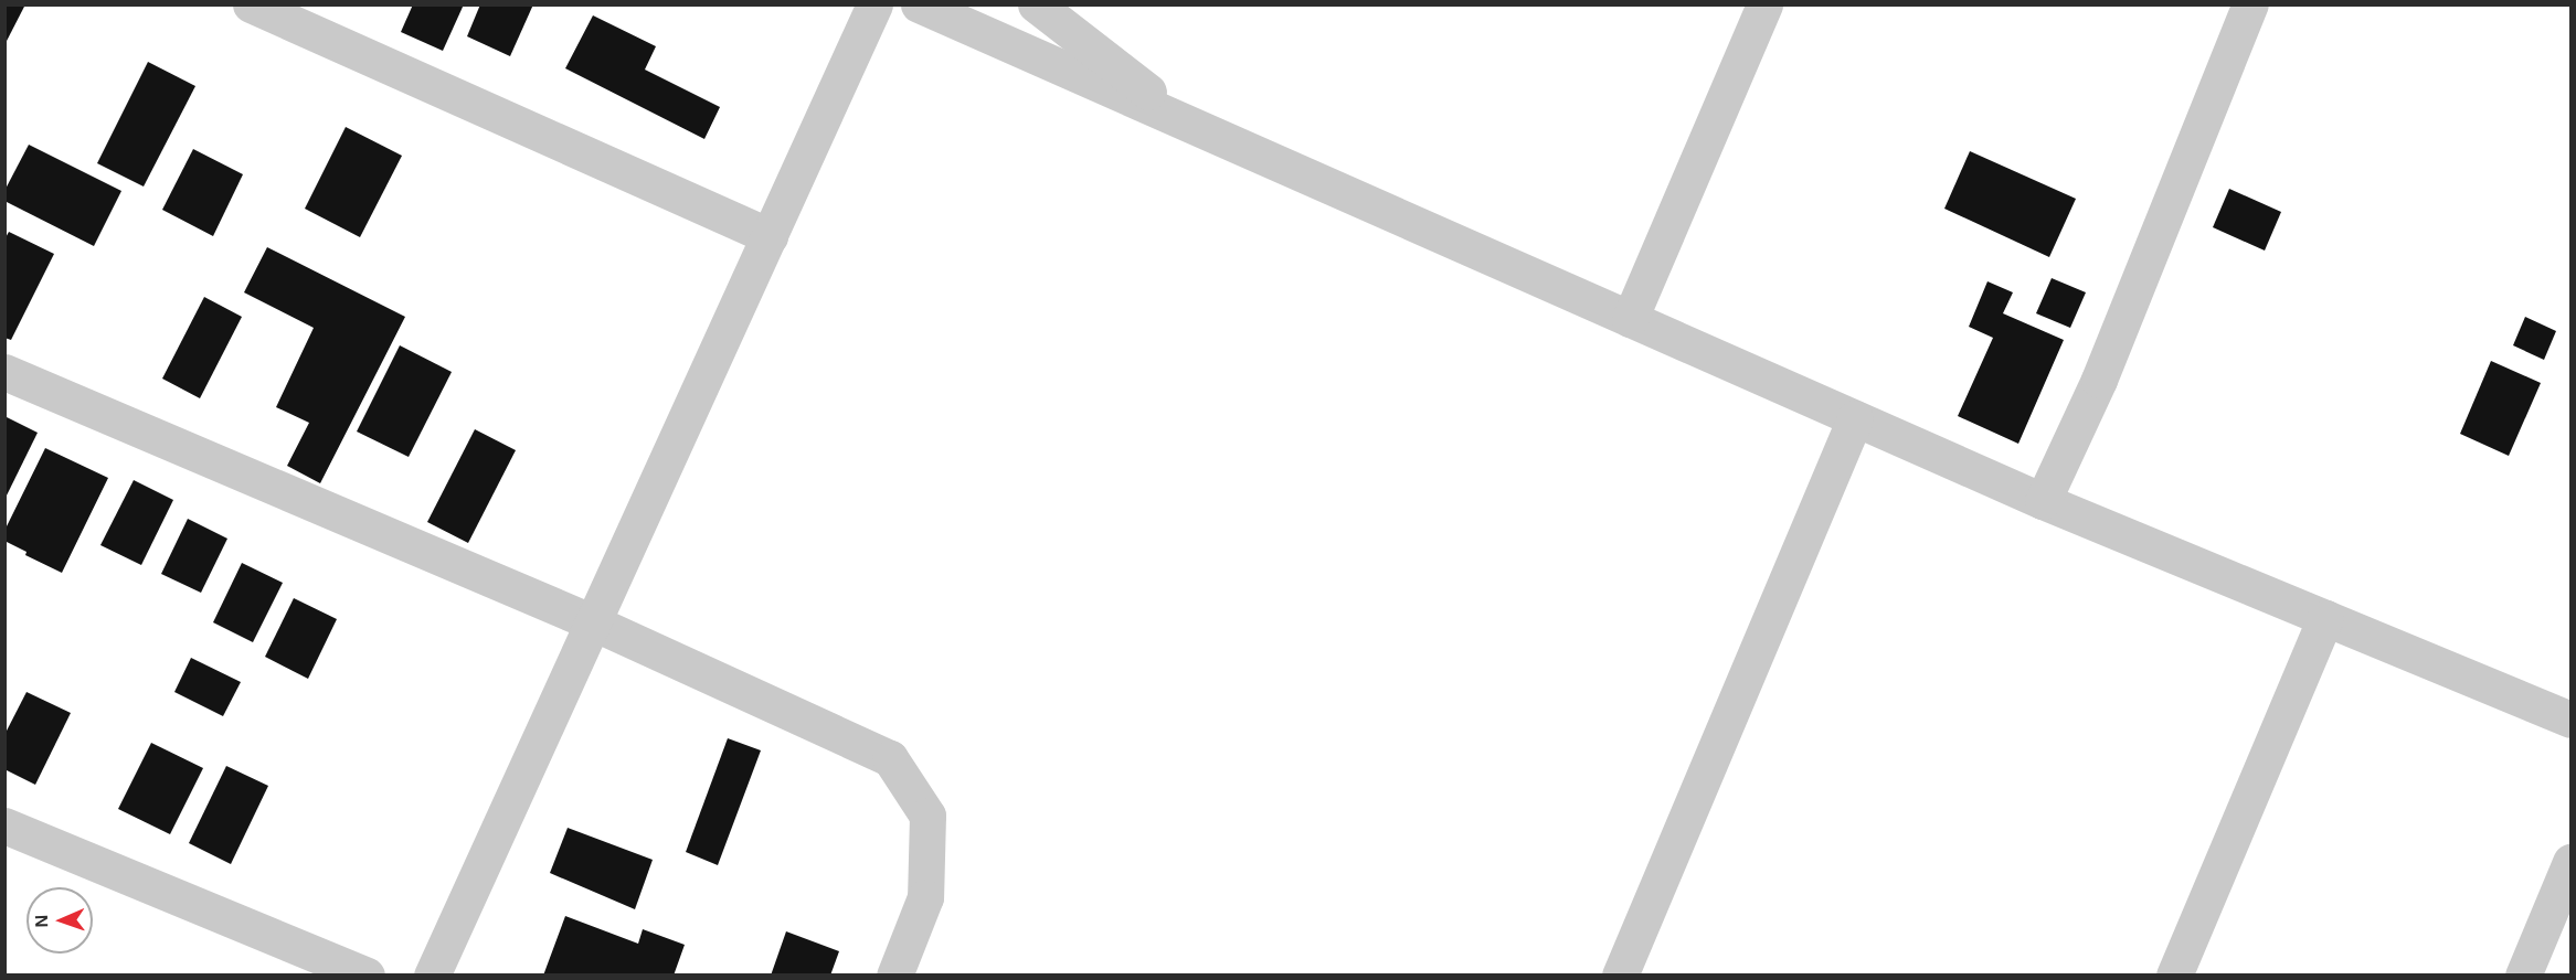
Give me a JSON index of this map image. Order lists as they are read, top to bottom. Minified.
{"north":"left"}
